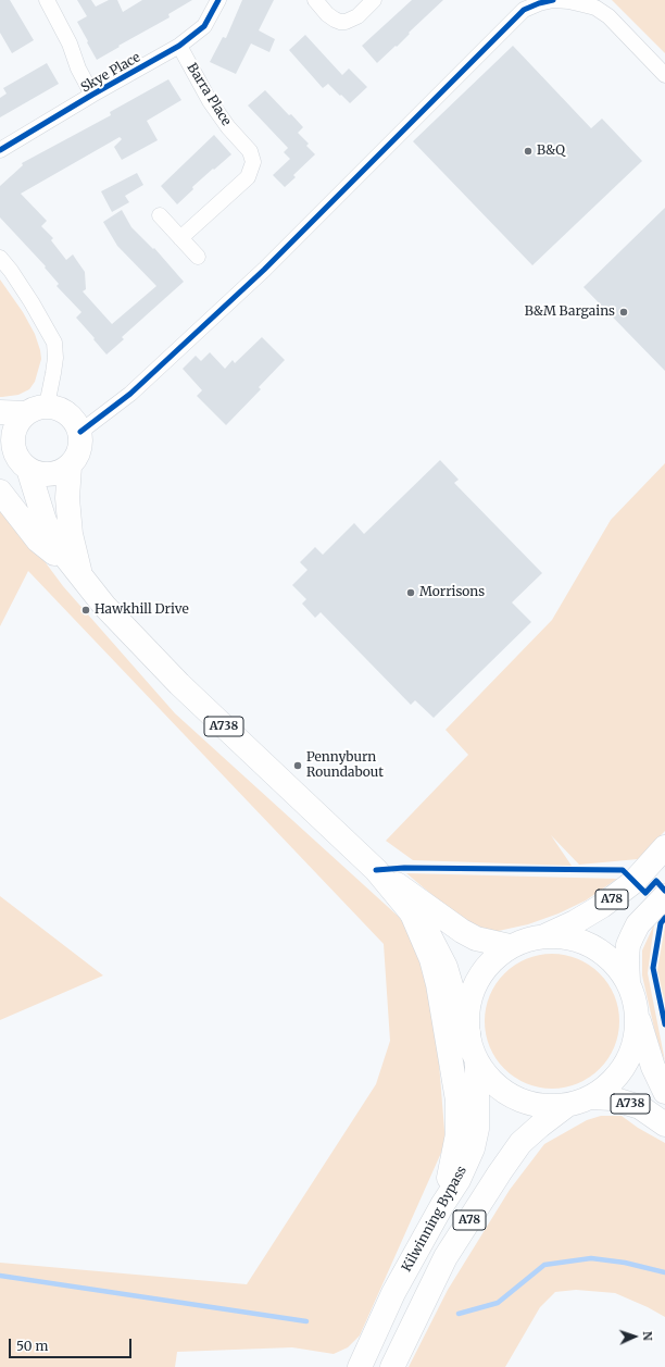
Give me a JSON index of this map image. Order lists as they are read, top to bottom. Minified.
{"streets":{"main road":["A738","A78","Kilwinning Bypass"],"street":["Skye Place","Barra Place"]},"crossings":[["Skye Place","Barra Place"],["A738","A78"],["A78","Kilwinning Bypass"]],"places":["B&Q","B&M Bargains","Morrisons","Hawkhill Drive","Pennyburn Roundabout"],"scale_bar":"50 m","north":"right"}
